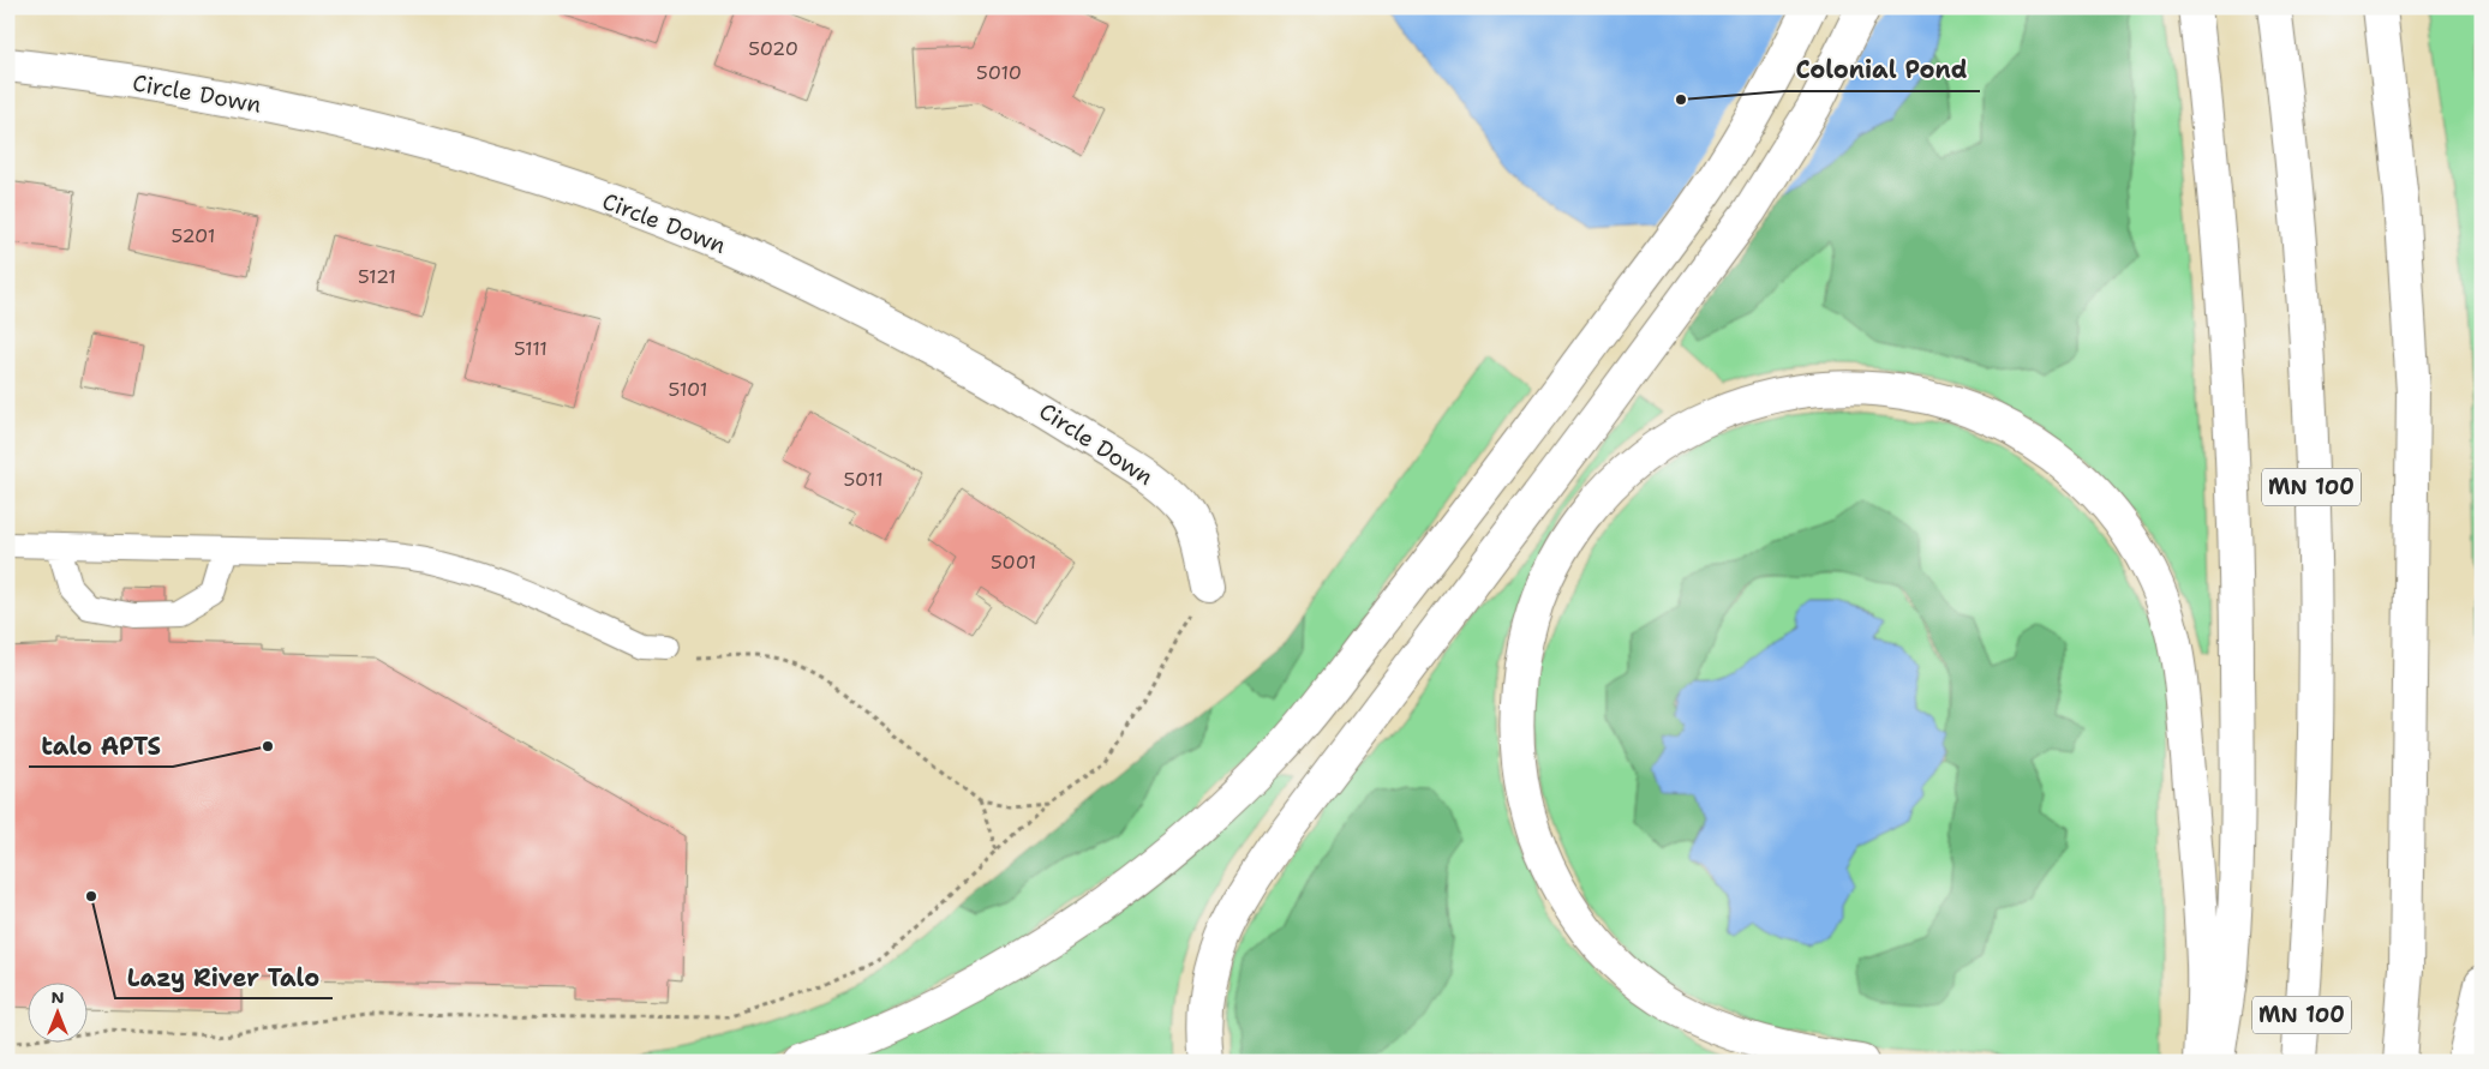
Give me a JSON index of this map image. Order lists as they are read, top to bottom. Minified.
{"streets":{"main road":["Circle Down","MN 100"]},"places":["Colonial Pond","talo APTS","Lazy River Talo"],"house_numbers":["5020","5010","5201","5121","5111","5101","5011","5001"],"north":"top"}
